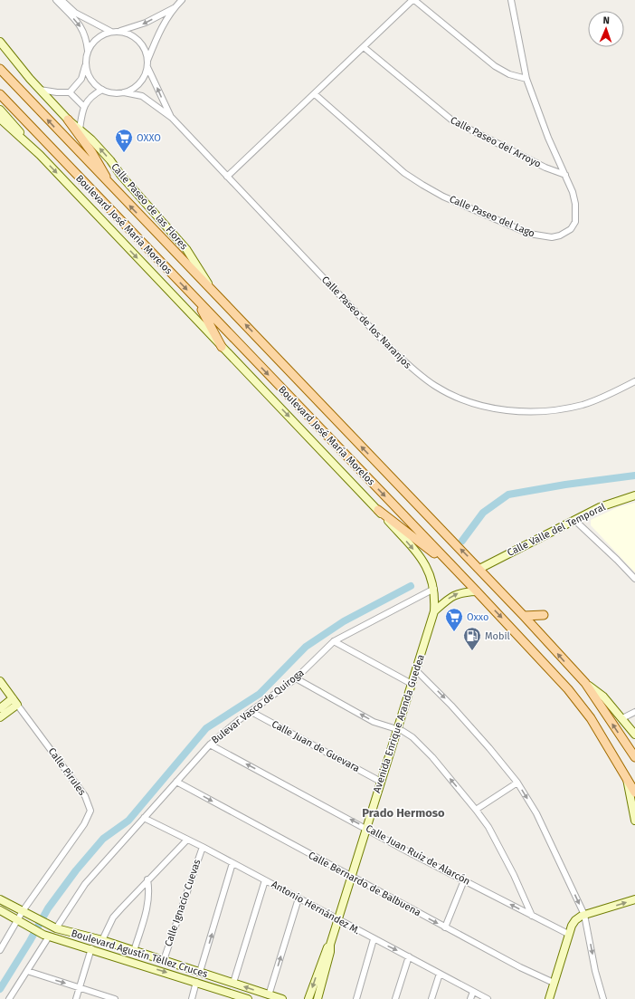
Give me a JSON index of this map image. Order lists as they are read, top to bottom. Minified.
{"streets":{"main road":["Boulevard José María Morelos"],"street":["Calle Paseo del Arroyo","Calle Paseo de las Flores","Calle Paseo del Lago","Calle Paseo de los Naranjos","Calle Valle del Temporal","Bulevar Vasco de Quiroga","Avenida Enrique Aranda Guedea","Calle Juan de Guevara","Calle Pirules","Calle Juan Ruiz de Alarcón","Calle Bernardo de Balbuena","Calle Ignacio Cuevas","Antonio Hernández M.","Boulevard Agustín Téllez Cruces"]},"crossings":[["Calle Paseo del Arroyo","Calle Paseo del Lago"],["Calle Paseo de las Flores","Boulevard José María Morelos"],["Boulevard José María Morelos","Calle Valle del Temporal"],["Boulevard José María Morelos","Bulevar Vasco de Quiroga"],["Boulevard José María Morelos","Avenida Enrique Aranda Guedea"],["Bulevar Vasco de Quiroga","Calle Juan de Guevara"],["Bulevar Vasco de Quiroga","Calle Juan Ruiz de Alarcón"],["Bulevar Vasco de Quiroga","Calle Bernardo de Balbuena"],["Bulevar Vasco de Quiroga","Antonio Hernández M."],["Bulevar Vasco de Quiroga","Boulevard Agustín Téllez Cruces"],["Avenida Enrique Aranda Guedea","Calle Juan de Guevara"],["Avenida Enrique Aranda Guedea","Calle Juan Ruiz de Alarcón"],["Avenida Enrique Aranda Guedea","Calle Bernardo de Balbuena"],["Avenida Enrique Aranda Guedea","Antonio Hernández M."],["Calle Pirules","Boulevard Agustín Téllez Cruces"],["Calle Ignacio Cuevas","Antonio Hernández M."],["Calle Ignacio Cuevas","Boulevard Agustín Téllez Cruces"]],"one_way":["Calle Paseo de las Flores","Calle Juan Ruiz de Alarcón","Calle Bernardo de Balbuena"],"districts":["Prado Hermoso"],"places":{"supermarket":["OXXO","Oxxo"],"fuel station":["Mobil"]},"north":"top"}
